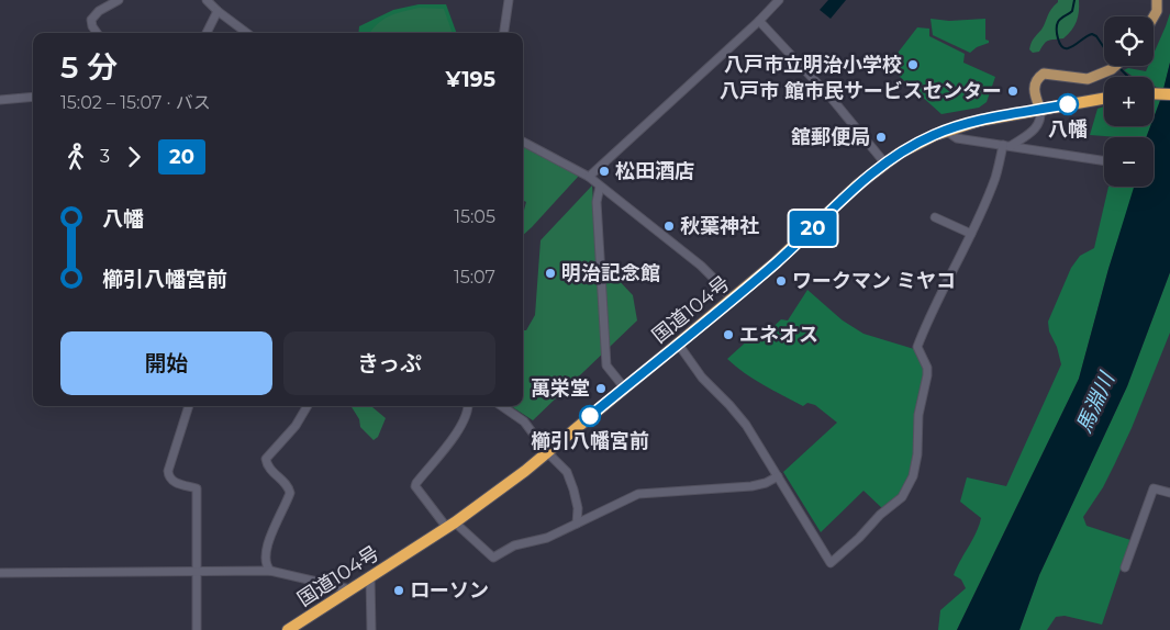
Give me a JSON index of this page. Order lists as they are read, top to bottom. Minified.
{"streets":{"highway":["国道104号"]},"water":["馬淵川"],"places":["八戸市立明治小学校","八戸市 館市民サービスセンター","八幡","舘郵便局","松田酒店","秋葉神社","明治記念館","ワークマン ミヤコ","エネオス","萬栄堂","櫛引八幡宮前","ローソン"],"lines":["bus line 20"],"page":{"on_map":"20","map_buttons":["+","−"],"heading":["5 分","15:02 – 15:07 · バス","¥195"],"legs":["3","20"],"list":[{"name":"八幡","value":"15:05"},{"name":"櫛引八幡宮前","value":"15:07"}],"buttons":["開始","きっぷ"]}}
